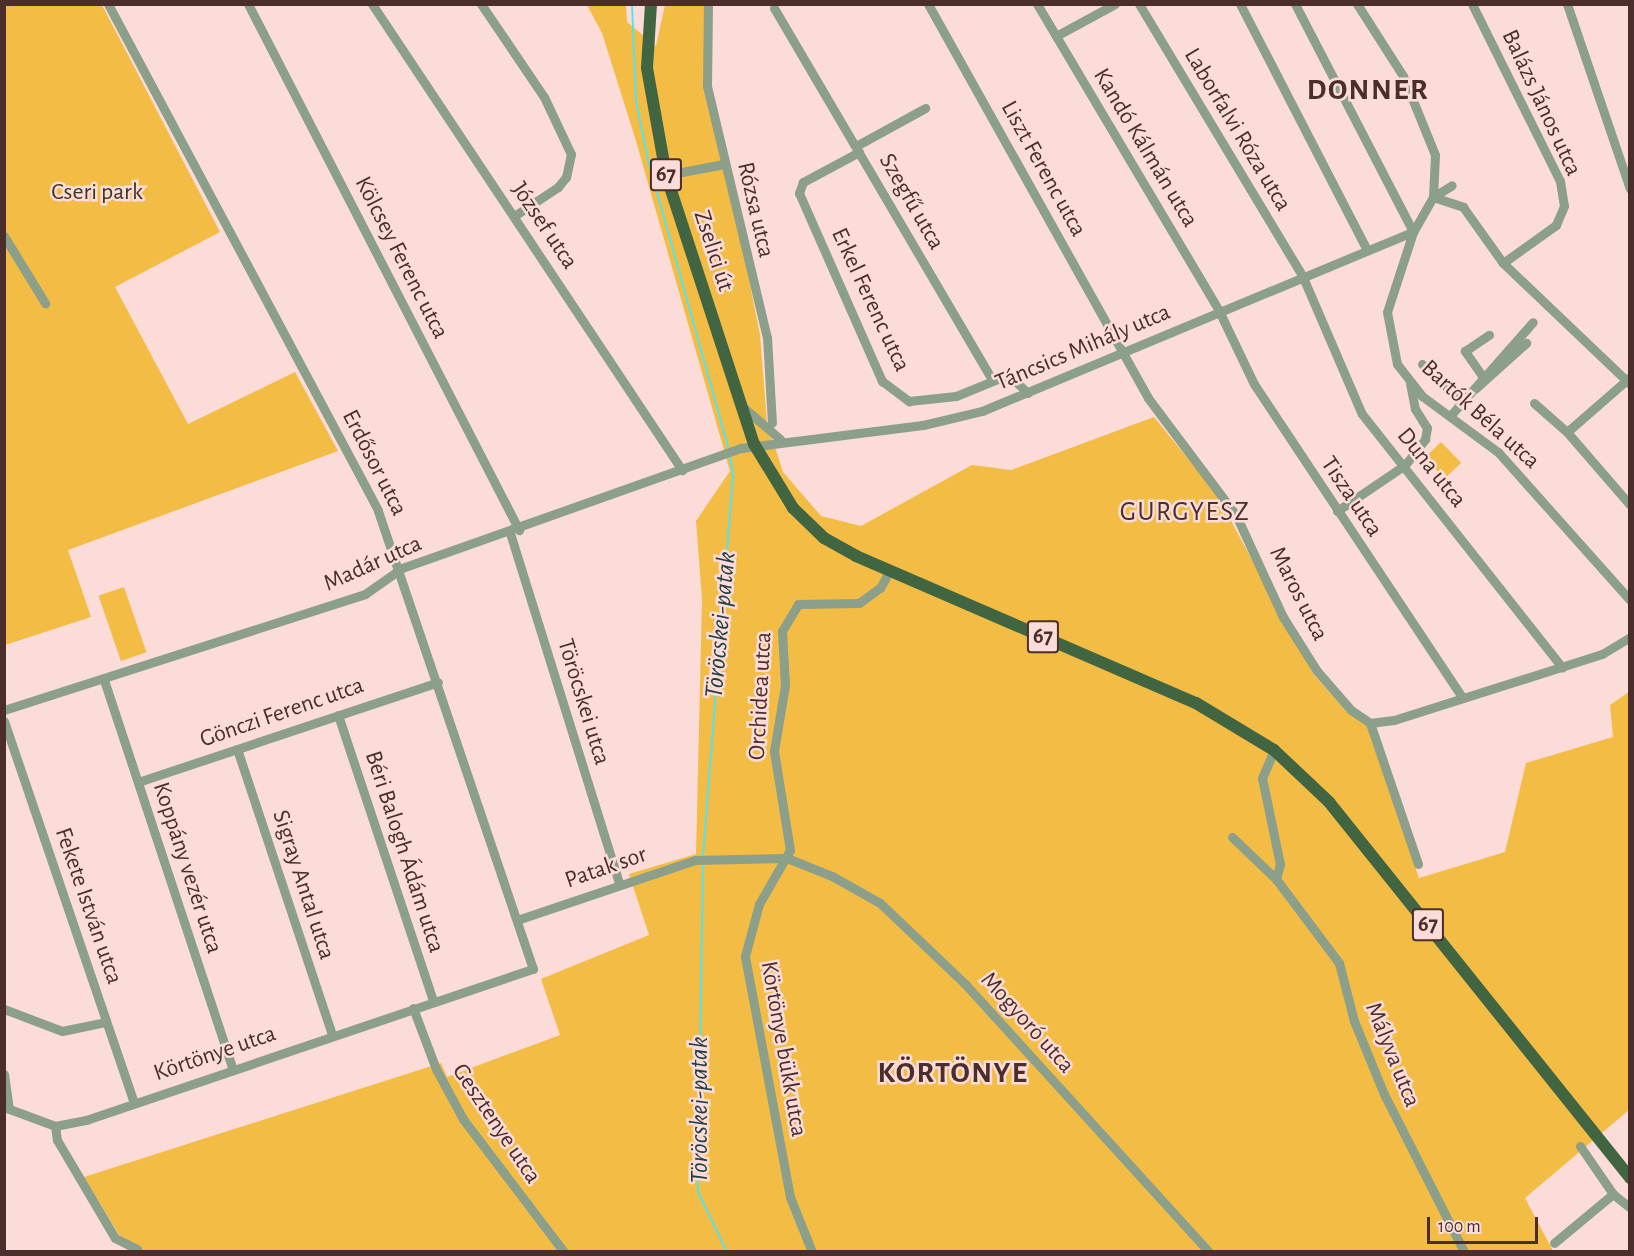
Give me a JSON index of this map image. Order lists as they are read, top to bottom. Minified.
{"streets":{"main road":["67","Zselici út"],"street":["Balázs János utca","Laborfalvi Róza utca","Kandó Kálmán utca","Liszt Ferenc utca","Szegfű utca","Rózsa utca","József utca","Kölcsey Ferenc utca","Erkel Ferenc utca","Táncsics Mihály utca","Bartók Béla utca","Erdősor utca","Duna utca","Tisza utca","Madár utca","Maros utca","Orchidea utca","Töröcskei utca","Gönczi Ferenc utca","Béri Balogh Ádám utca","Koppány vezér utca","Patak sor","Sigray Antal utca","Fekete István utca","Mogyoró utca","Körtönye bükk utca","Körtönye utca","Mályva utca","Gesztenye utca"]},"crossings":[["Laborfalvi Róza utca","Táncsics Mihály utca"],["Laborfalvi Róza utca","Duna utca"],["Kandó Kálmán utca","Táncsics Mihály utca"],["Kandó Kálmán utca","Tisza utca"],["Liszt Ferenc utca","Táncsics Mihály utca"],["Liszt Ferenc utca","Maros utca"],["67","Zselici út"],["67","Táncsics Mihály utca"],["67","Madár utca"],["67","Orchidea utca"],["Szegfű utca","Erkel Ferenc utca"],["József utca","Madár utca"],["Kölcsey Ferenc utca","Madár utca"],["Kölcsey Ferenc utca","Töröcskei utca"],["Táncsics Mihály utca","Bartók Béla utca"],["Táncsics Mihály utca","Duna utca"],["Táncsics Mihály utca","Tisza utca"],["Táncsics Mihály utca","Madár utca"],["Táncsics Mihály utca","Maros utca"],["Erdősor utca","Madár utca"],["Erdősor utca","Gönczi Ferenc utca"],["Erdősor utca","Patak sor"],["Erdősor utca","Körtönye utca"],["Madár utca","Töröcskei utca"],["Madár utca","Koppány vezér utca"],["Orchidea utca","Patak sor"],["Orchidea utca","Mogyoró utca"],["Orchidea utca","Körtönye bükk utca"],["Töröcskei utca","Patak sor"],["Gönczi Ferenc utca","Béri Balogh Ádám utca"],["Gönczi Ferenc utca","Koppány vezér utca"],["Gönczi Ferenc utca","Sigray Antal utca"],["Béri Balogh Ádám utca","Körtönye utca"],["Koppány vezér utca","Körtönye utca"],["Patak sor","Mogyoró utca"],["Patak sor","Körtönye bükk utca"],["Sigray Antal utca","Körtönye utca"],["Fekete István utca","Körtönye utca"],["Mogyoró utca","Körtönye bükk utca"],["Körtönye utca","Gesztenye utca"]],"districts":["DONNER","GURGYESZ","KÖRTÖNYE"],"water":["Töröcskei-patak"],"parks":["Cseri park"],"scale_bar":"100 m"}
